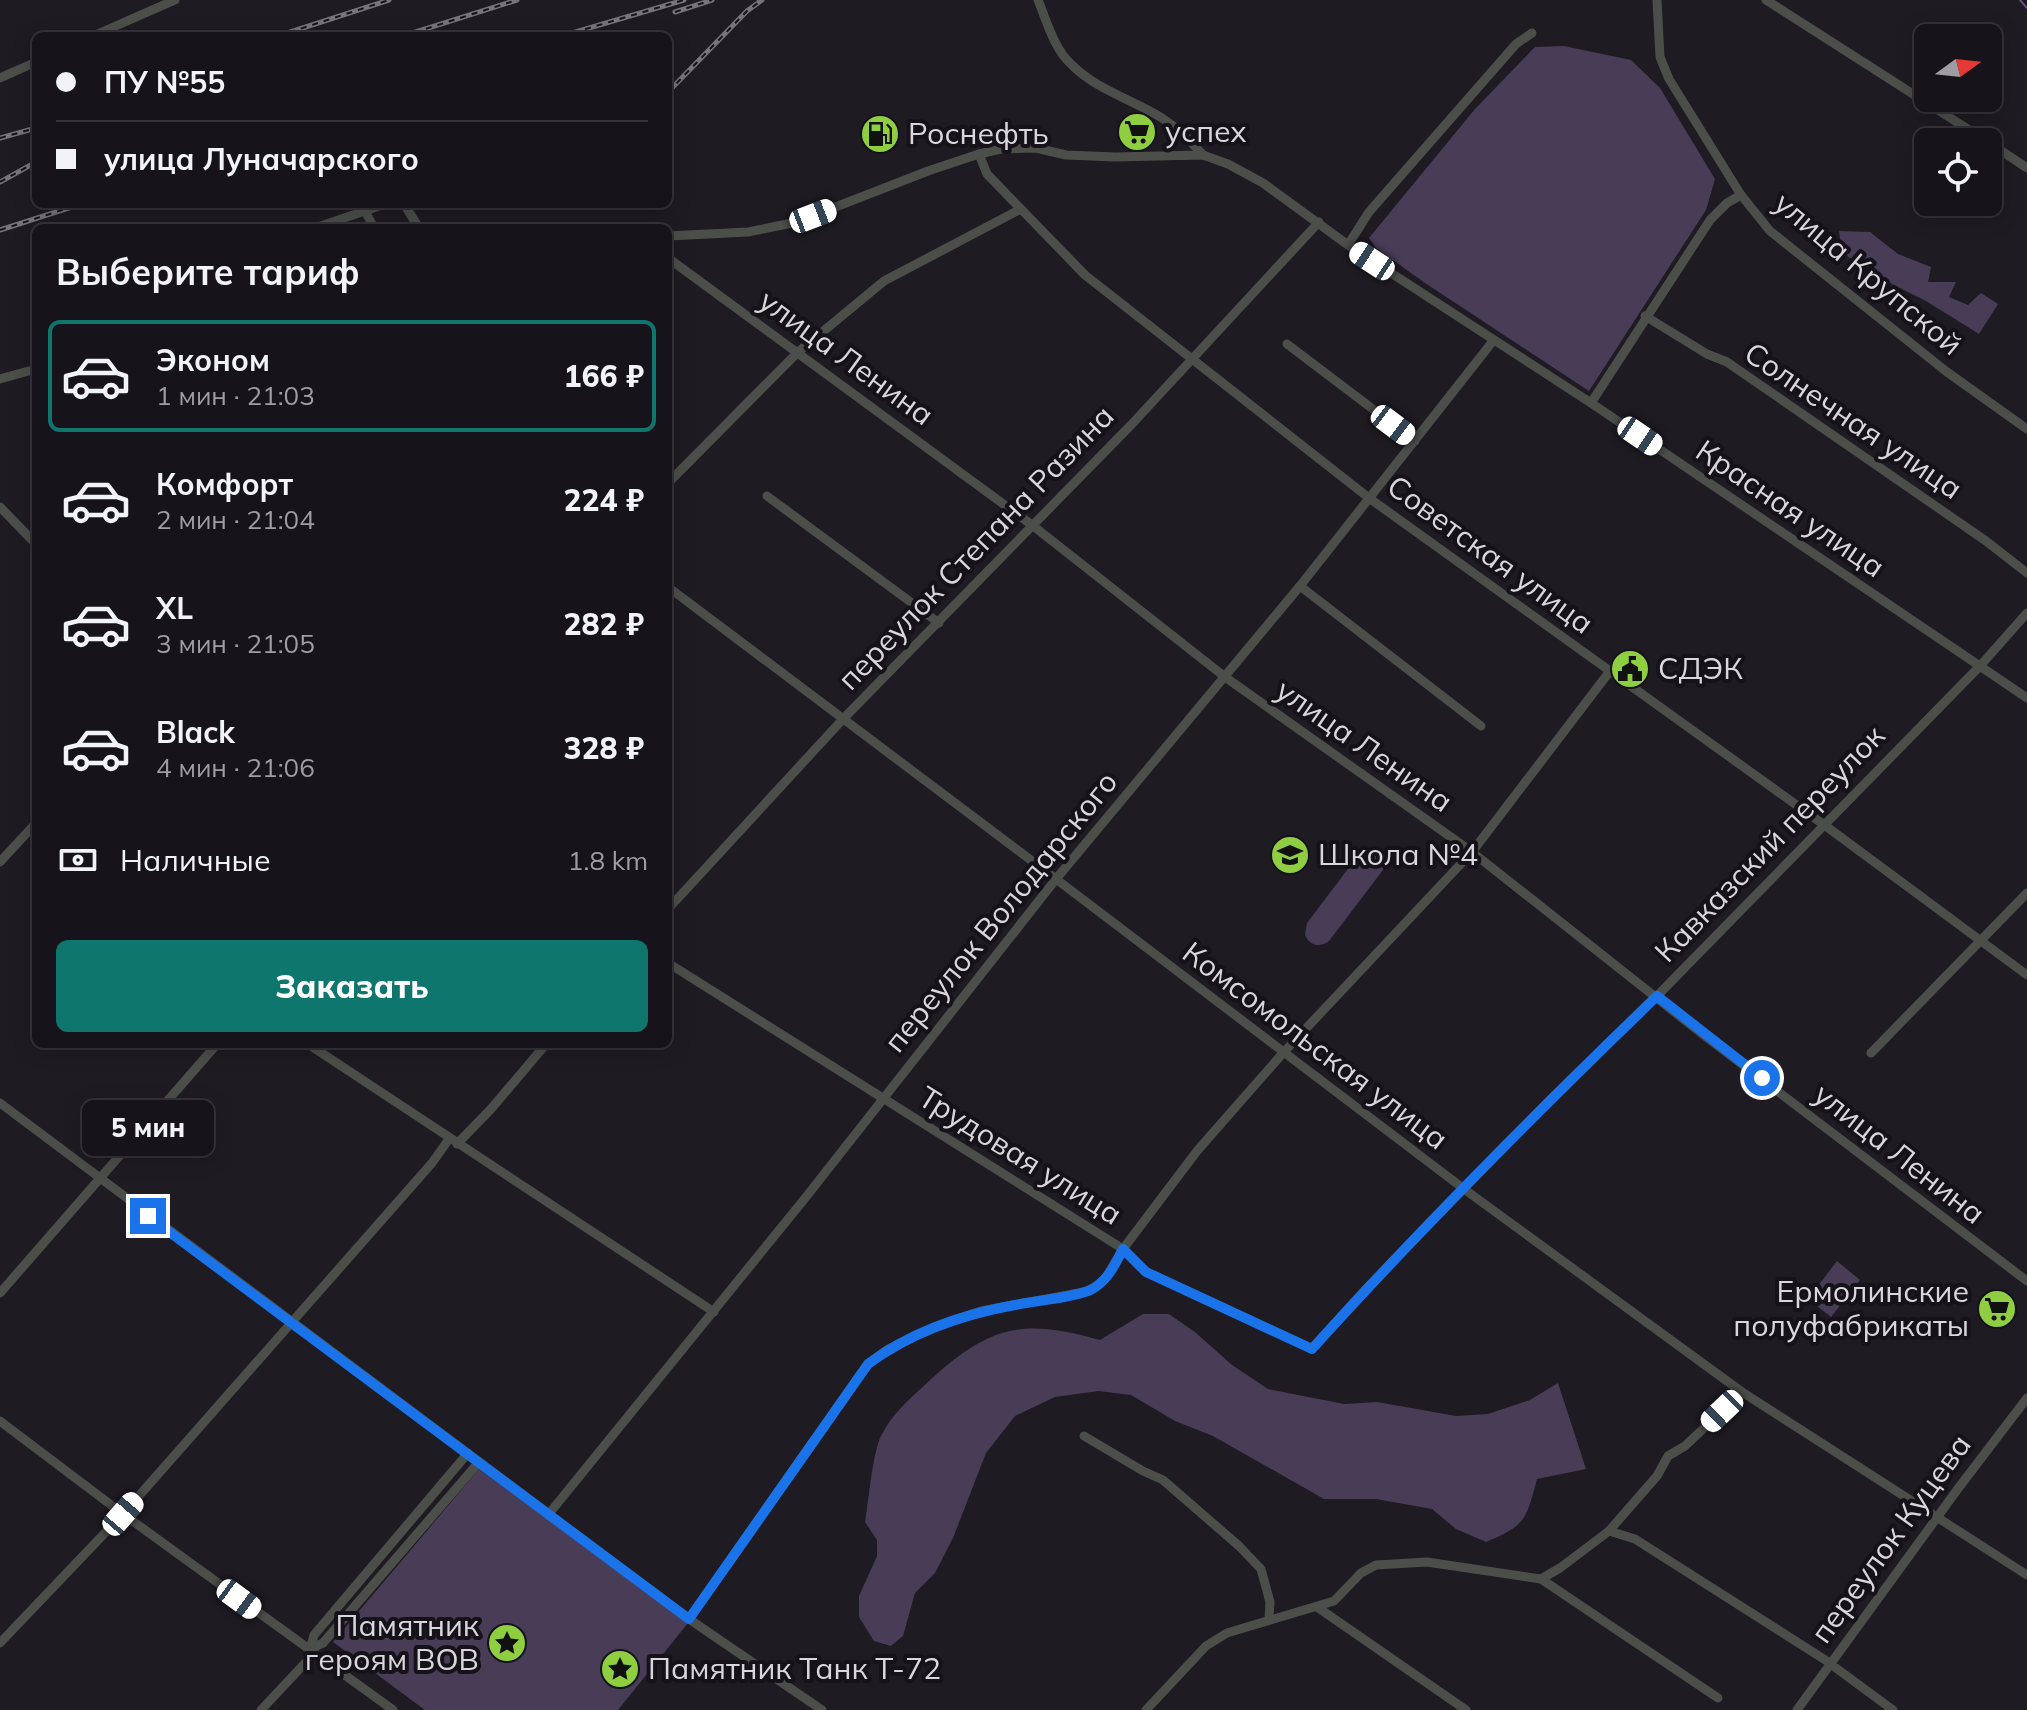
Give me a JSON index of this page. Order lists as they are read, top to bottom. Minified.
{"streets":{"street":["улица Крупской","улица Ленина","Солнечная улица","Красная улица","переулок Степана Разина","Советская улица","Кавказский переулок","переулок Володарского","Комсомольская улица","Трудовая улица","переулок Куцева"]},"crossings":[["улица Ленина","переулок Степана Разина"],["улица Ленина","Кавказский переулок"],["улица Ленина","переулок Володарского"],["Красная улица","переулок Степана Разина"],["Красная улица","Советская улица"],["Красная улица","Кавказский переулок"],["Красная улица","переулок Володарского"],["переулок Степана Разина","Советская улица"],["переулок Степана Разина","Комсомольская улица"],["Советская улица","Кавказский переулок"],["Советская улица","переулок Володарского"],["Кавказский переулок","Комсомольская улица"],["Кавказский переулок","Трудовая улица"],["переулок Володарского","Комсомольская улица"],["переулок Володарского","Трудовая улица"],["Комсомольская улица","переулок Куцева"]],"places":{"supermarket":["успех","Ермолинские полуфабрикаты"],"fuel station":["Роснефть"],"public building":["СДЭК"],"school or university":["Школа №4"],"place":["Памятник героям ВОВ","Памятник Танк Т-72"]},"north":"right","page":{"banner":["ПУ №55","улица Луначарского"],"heading":"Выберите тариф","list":[{"name":"Эконом","note":"1 мин · 21:03","value":"166 ₽"},{"name":"Комфорт","note":"2 мин · 21:04","value":"224 ₽"},{"name":"XL","note":"3 мин · 21:05","value":"282 ₽"},{"name":"Black","note":"4 мин · 21:06","value":"328 ₽"}],"pay":["Наличные","1.8 km"],"buttons":"Заказать","bubble":"5 мин"}}
